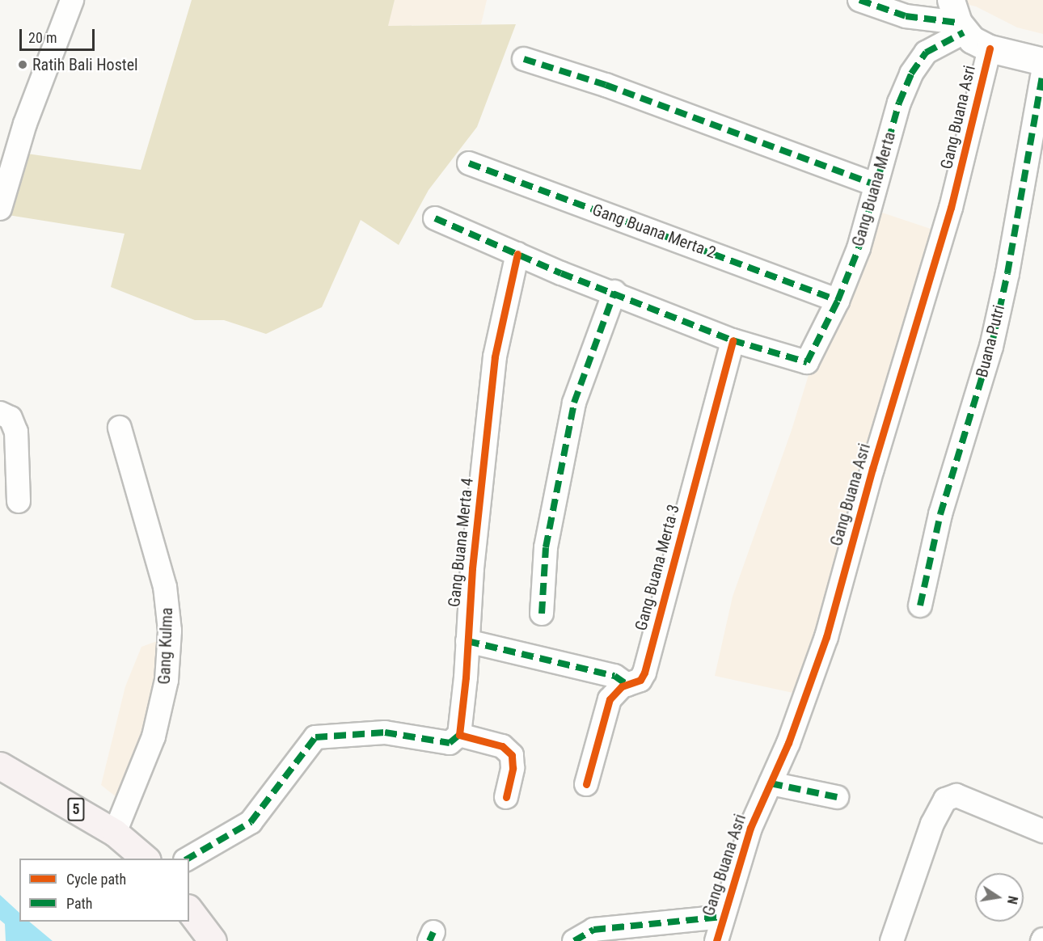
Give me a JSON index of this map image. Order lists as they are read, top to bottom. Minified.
{"streets":{"highway":["5"],"street":["Gang Buana Asri","Gang Buana Merta","Gang Buana Merta 2","Buana Putri","Gang Buana Merta 4","Gang Buana Merta 3","Gang Kulma"]},"crossings":[["Gang Buana Merta","Gang Buana Merta 2"],["Gang Buana Merta","Gang Buana Merta 3"],["Gang Kulma","5"]],"places":["Ratih Bali Hostel"],"legend":["Cycle path","Path"],"scale_bar":"20 m","north":"right"}
